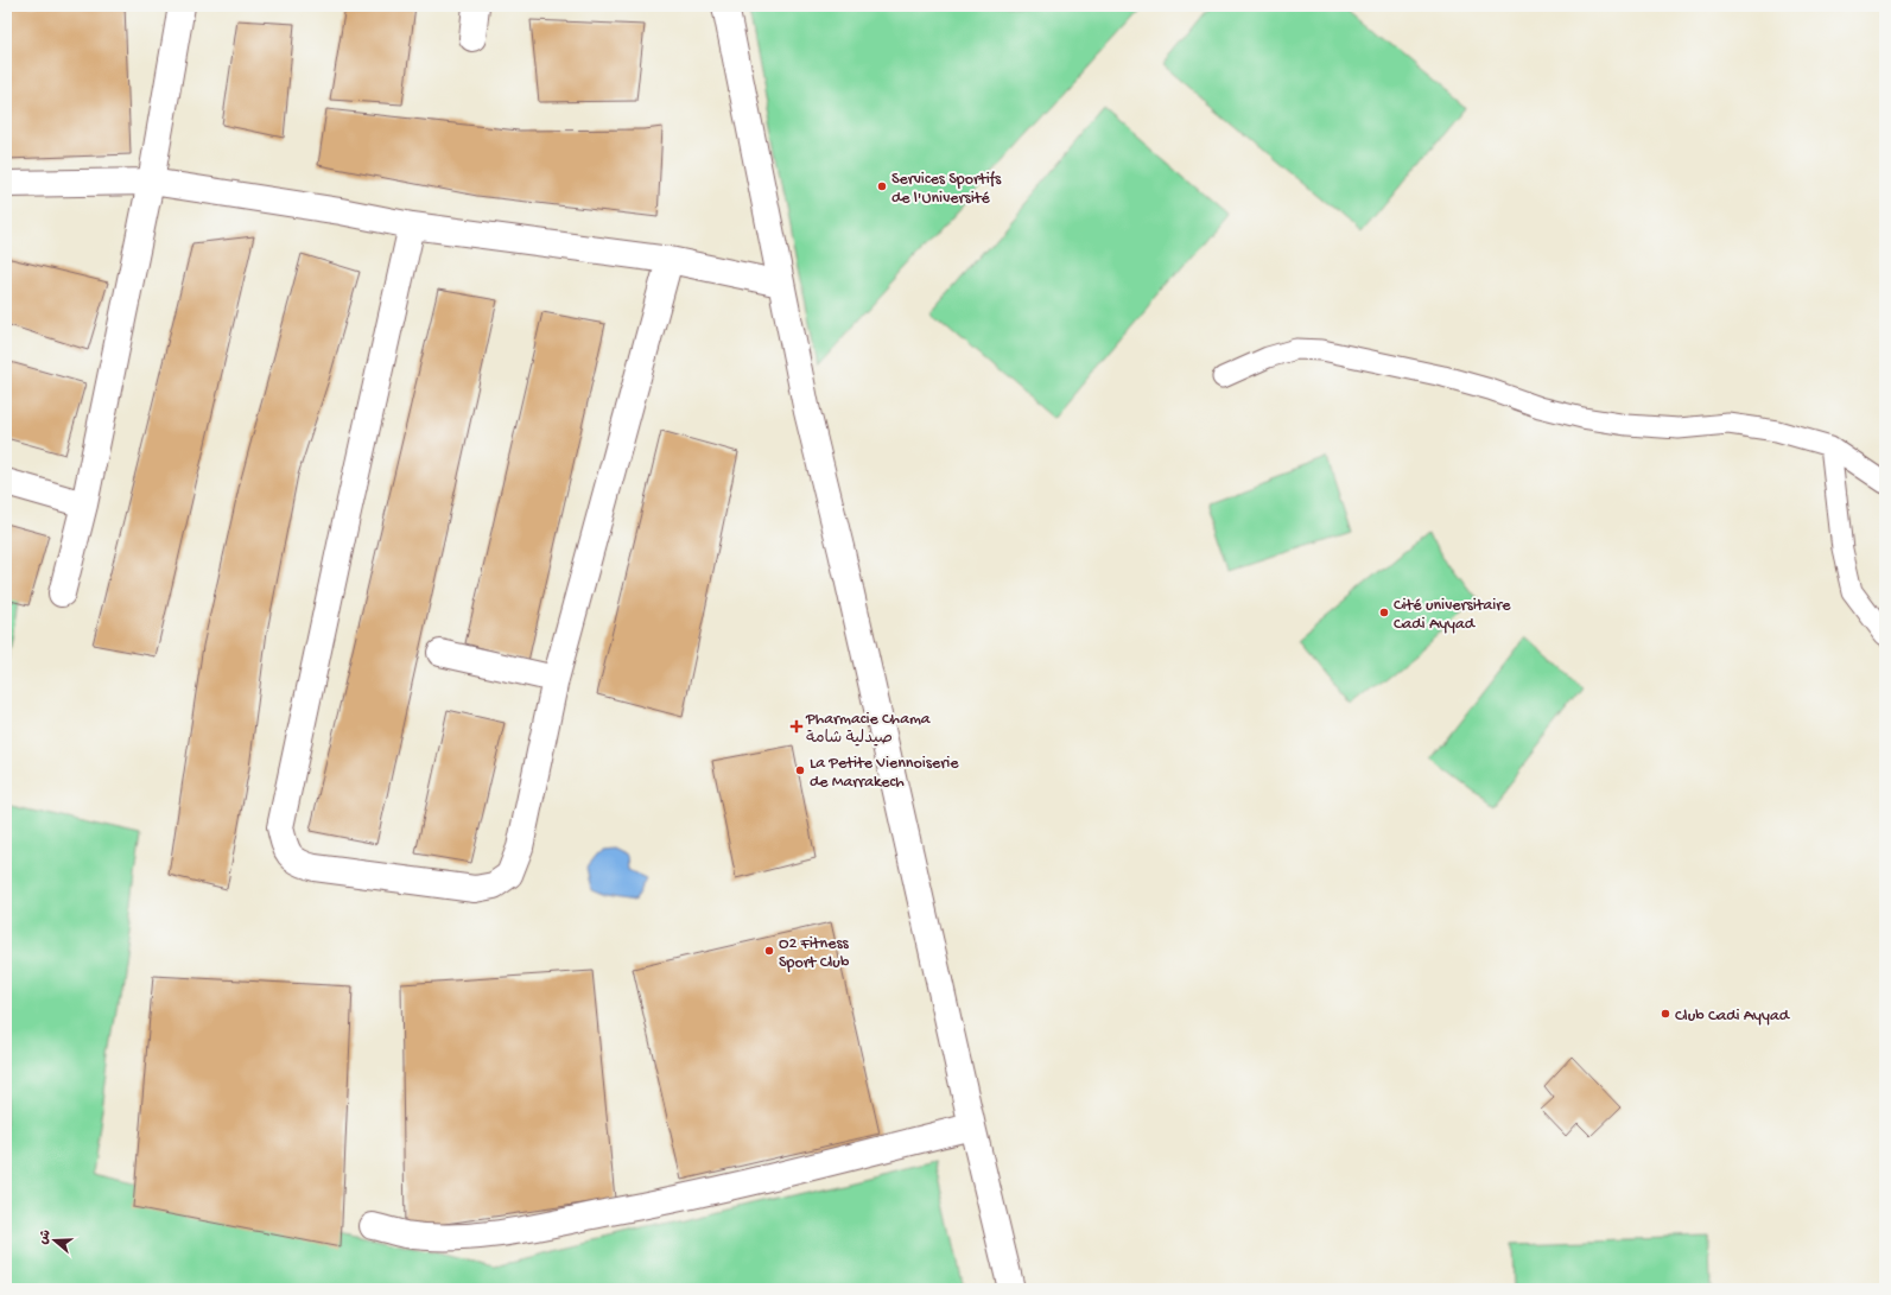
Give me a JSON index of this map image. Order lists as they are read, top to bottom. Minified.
{"places":{"other":["Services Sportifs de l'Université","Cité universitaire Cadi Ayyad","La Petite Viennoiserie de Marrakech","O2 Fitness Sport Club","Club Cadi Ayyad"],"health":["Pharmacie Chama صيدلية شامة"]},"north":"left"}
